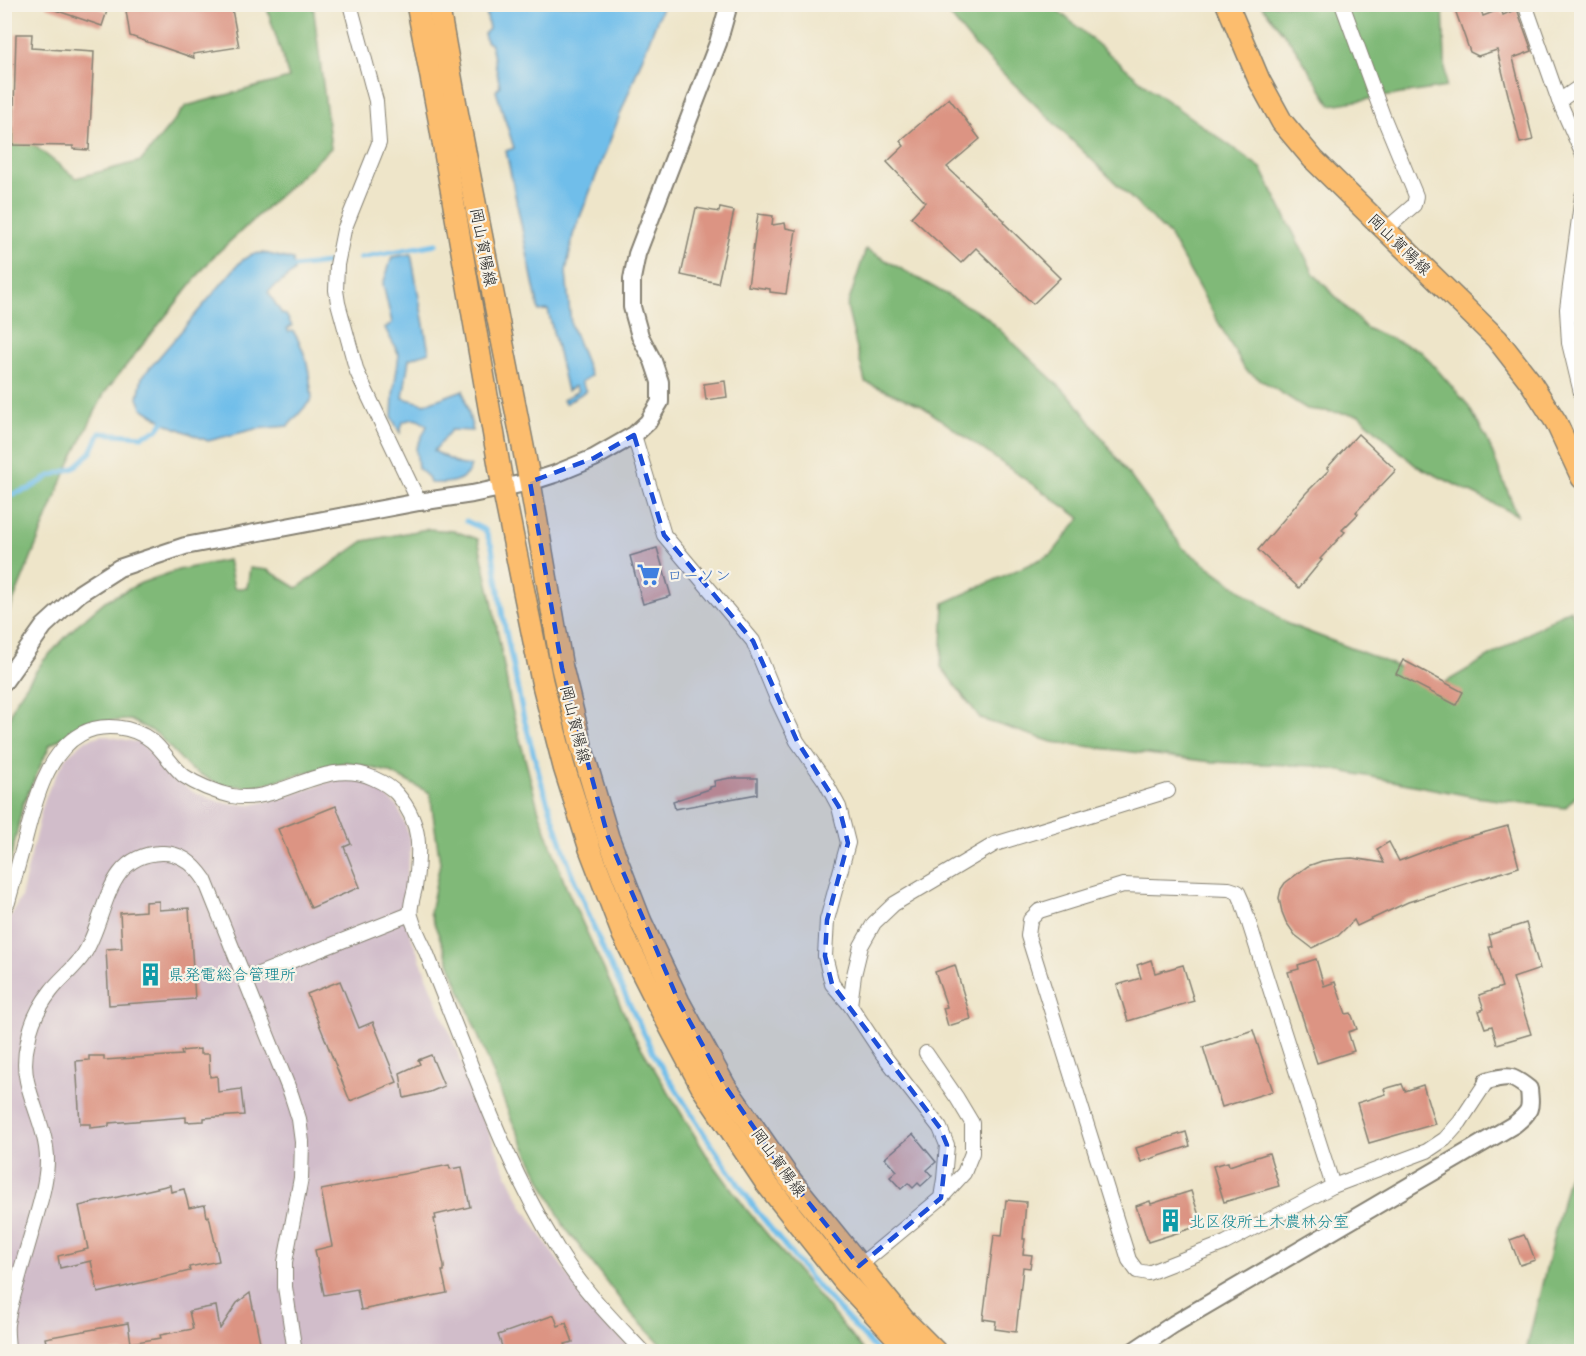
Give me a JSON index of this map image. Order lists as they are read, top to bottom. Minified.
{"streets":{"main road":["岡山賀陽線"]},"places":{"supermarket":["ローソン"],"building":["県発電総合管理所","北区役所土木農林分室"]}}
